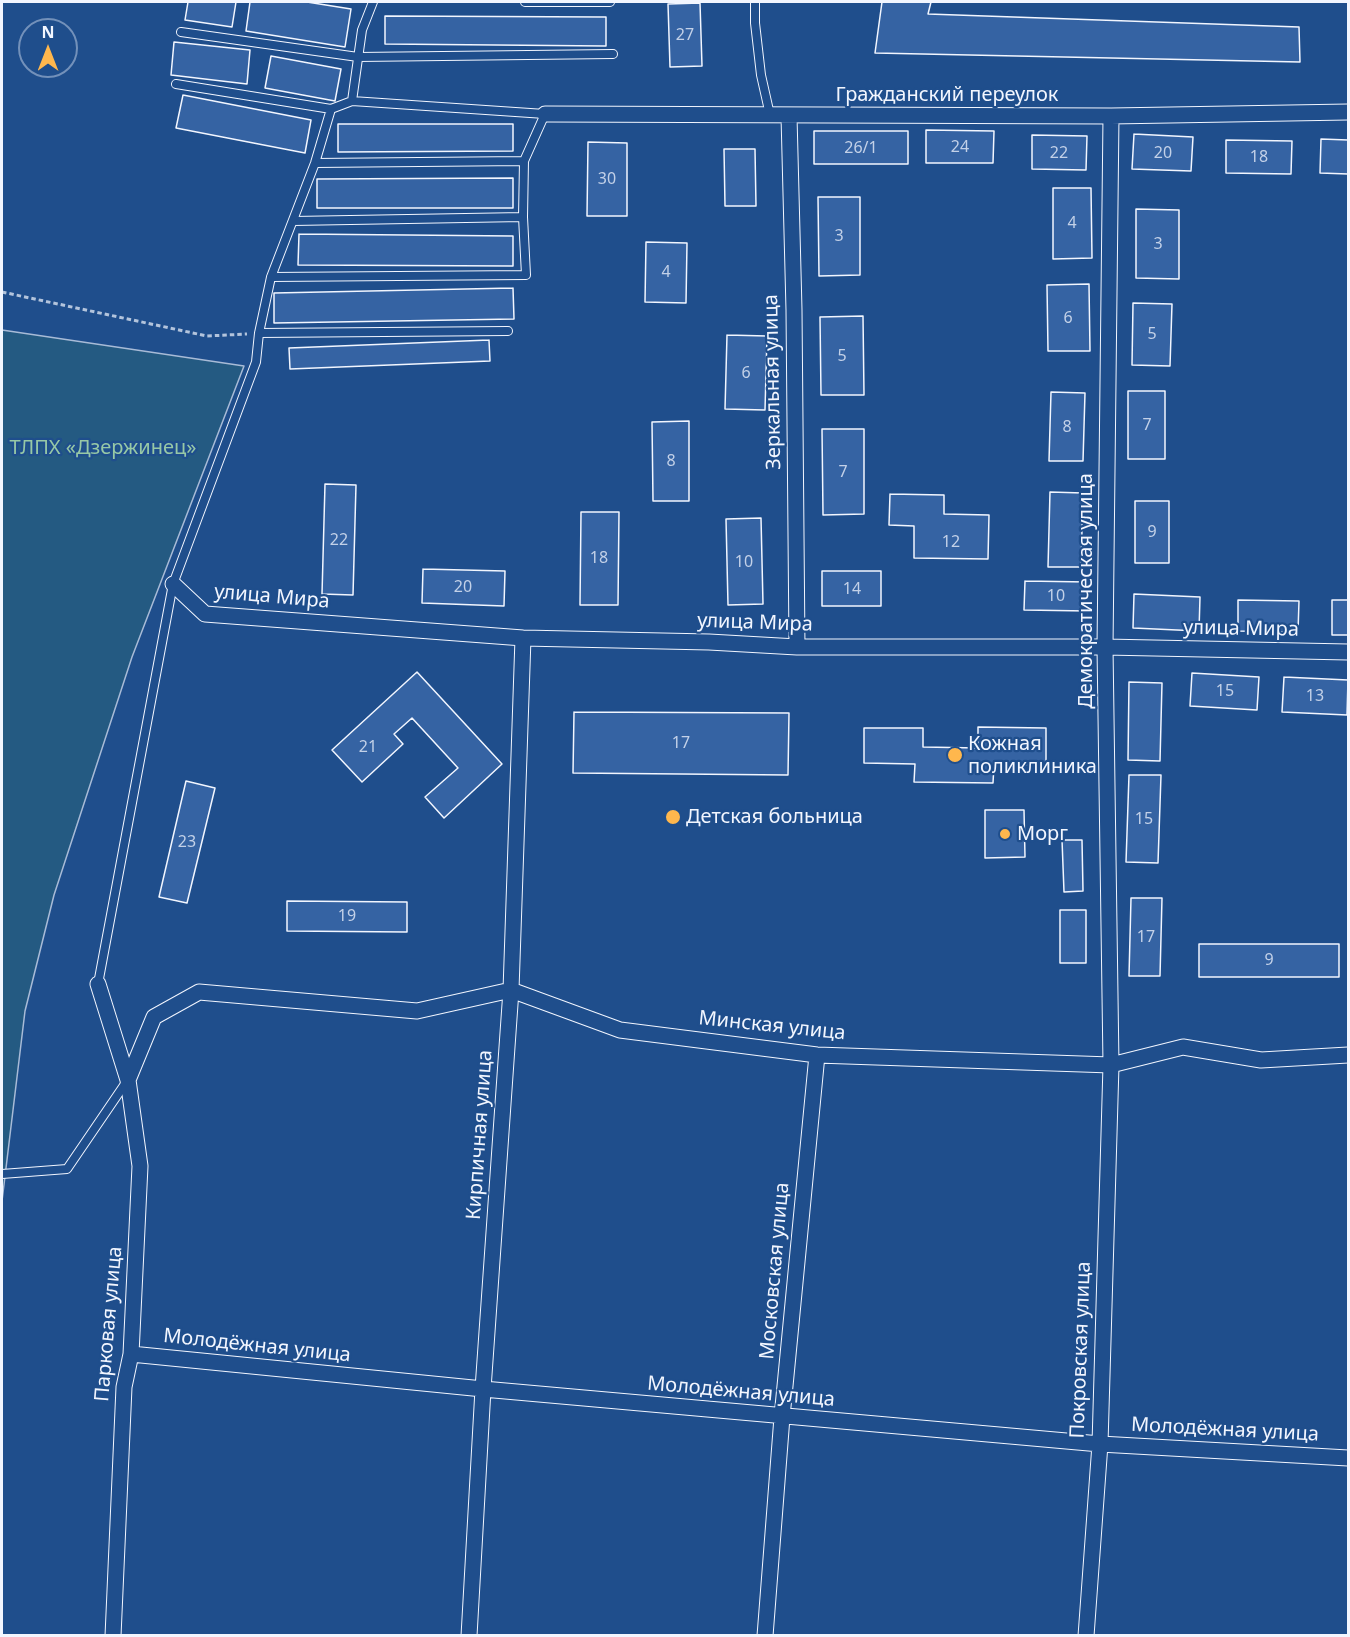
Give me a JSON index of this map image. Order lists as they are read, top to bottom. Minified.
{"streets":{"street":["Гражданский переулок","Зеркальная улица","Демократическая улица","улица Мира","Минская улица","Кирпичная улица","Московская улица","Парковая улица","Молодёжная улица","Покровская улица"]},"crossings":[["Гражданский переулок","Зеркальная улица"],["Гражданский переулок","Демократическая улица"],["Зеркальная улица","улица Мира"],["Демократическая улица","улица Мира"],["Демократическая улица","Минская улица"],["Демократическая улица","Покровская улица"],["улица Мира","Кирпичная улица"],["Минская улица","Кирпичная улица"],["Минская улица","Московская улица"],["Минская улица","Покровская улица"],["Кирпичная улица","Молодёжная улица"],["Московская улица","Молодёжная улица"],["Парковая улица","Молодёжная улица"],["Молодёжная улица","Покровская улица"]],"parks":["ТЛПХ «Дзержинец»"],"places":["Кожная поликлиника","Детская больница","Морг"],"house_numbers":["27","24","26/1","22","20","18","30","4","3","3","4","6","5","5","6","7","8","8","7","9","22","12","18","10","20","14","10","15","13","17","21","15","23","19","17","9"],"north":"top"}
